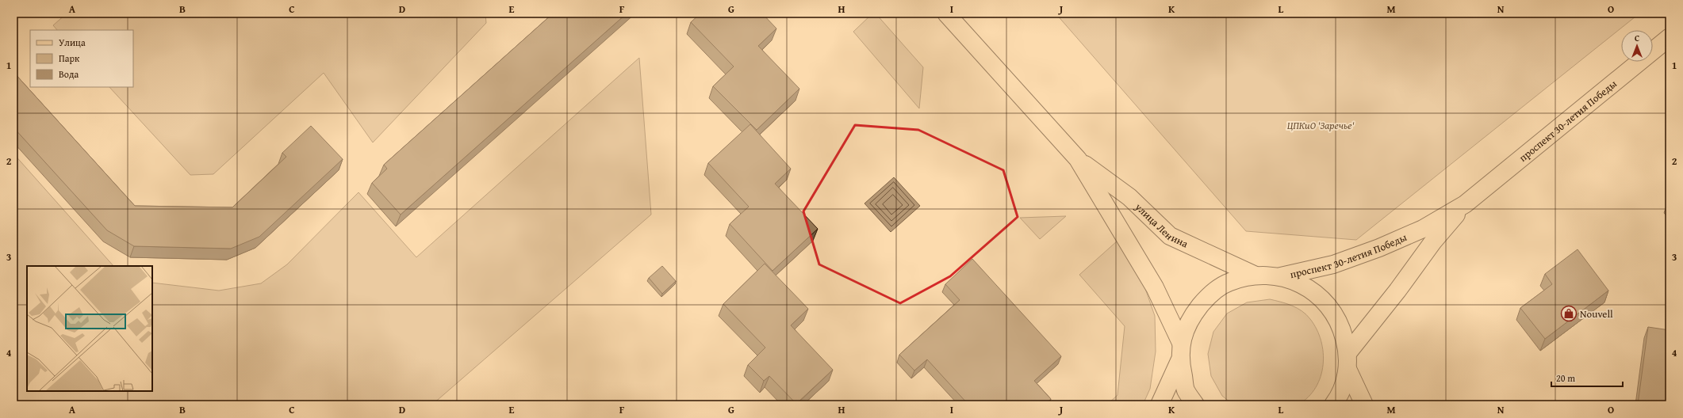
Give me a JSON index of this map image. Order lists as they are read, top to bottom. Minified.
{"streets":{"main road":["проспект 30-летия Победы","улица Ленина"]},"parks":["ЦПКиО 'Заречье'"],"places":{"shop":["Nouvell"]},"legend":["Улица","Парк","Вода"],"scale_bar":"20 m","north":"top","grid":{"columns":["A","B","C","D","E","F","G","H","I","J","K","L","M","N","O"],"rows":["1","2","3","4"]}}
